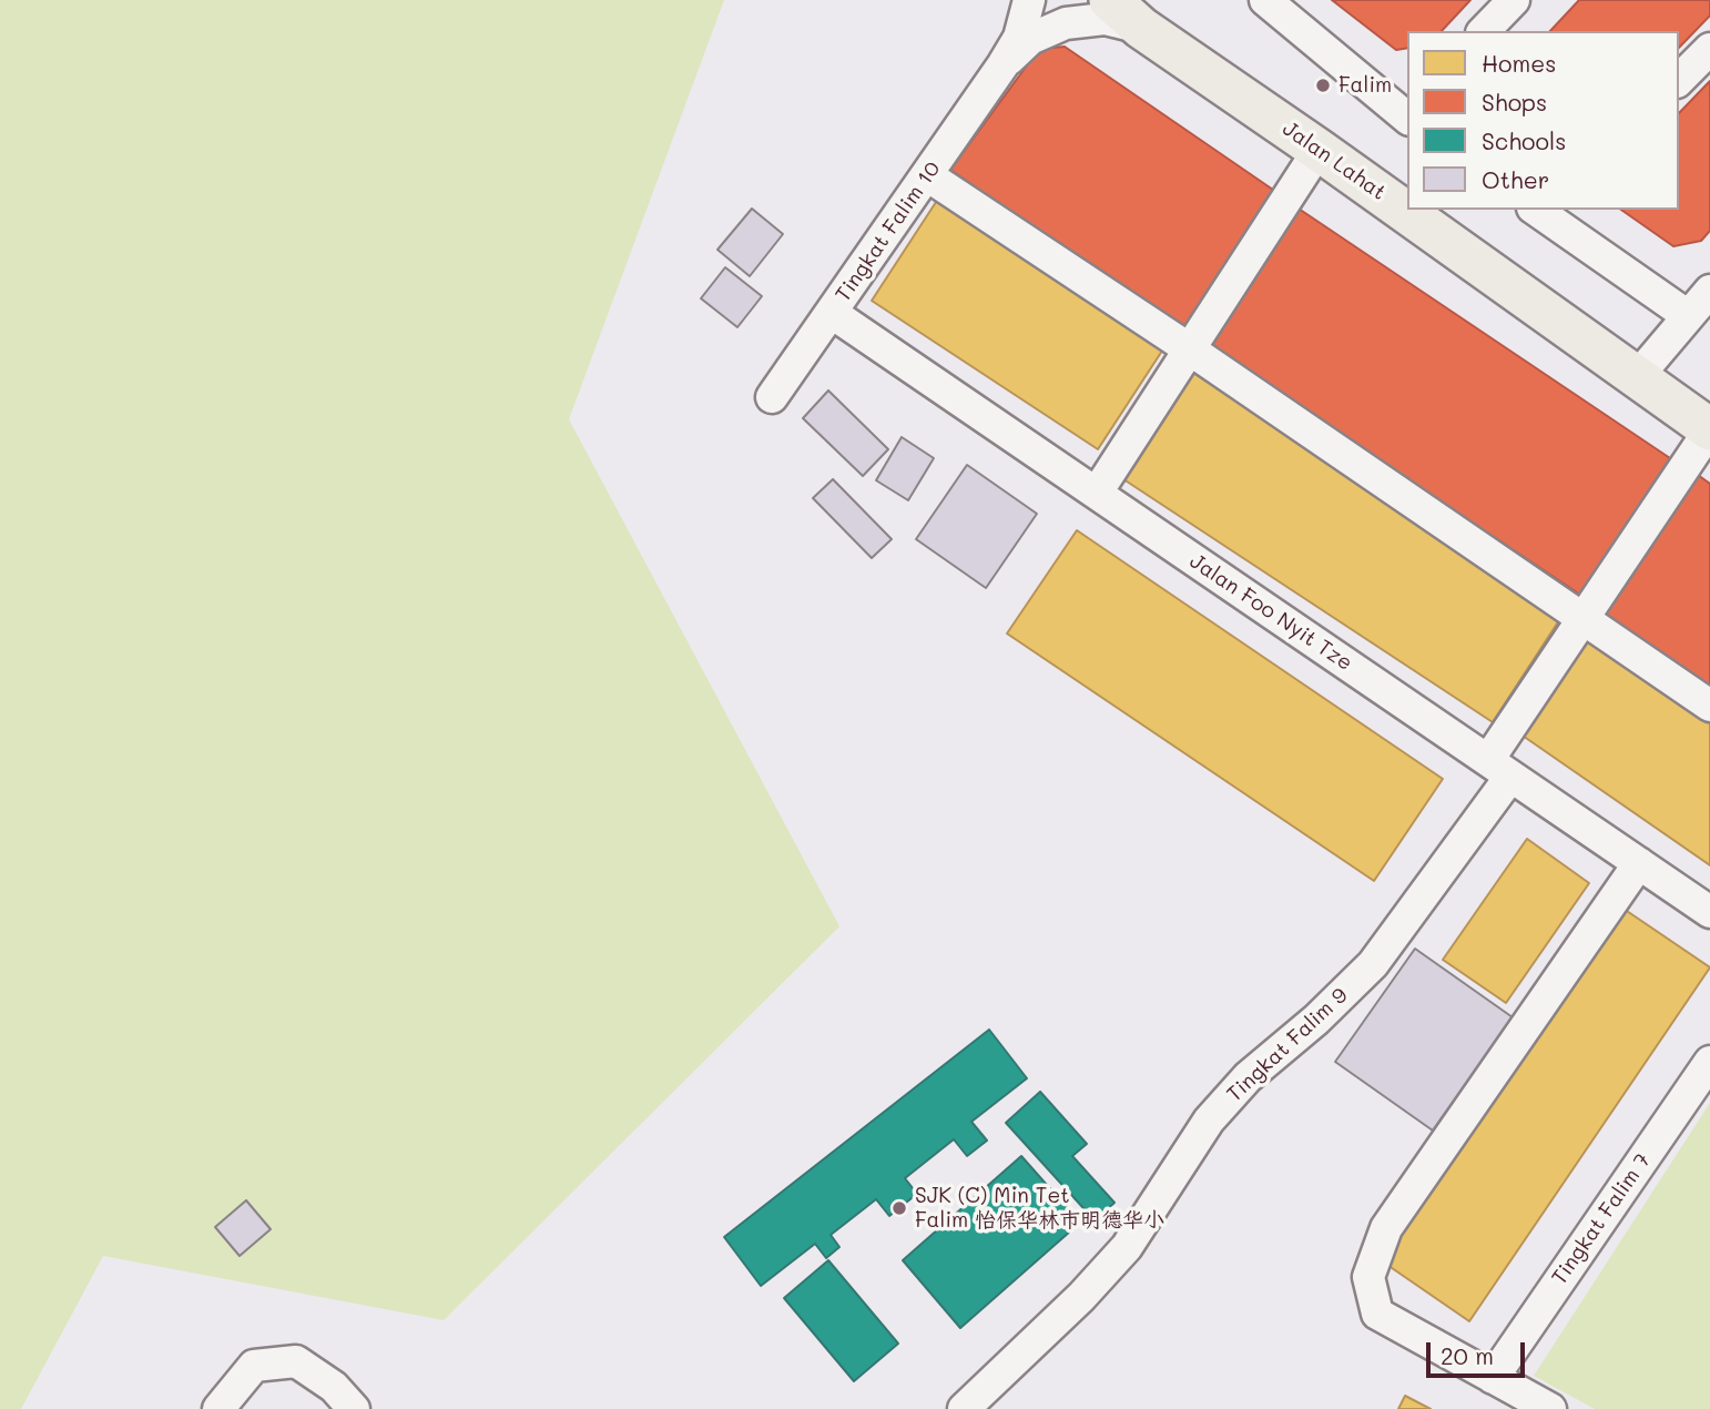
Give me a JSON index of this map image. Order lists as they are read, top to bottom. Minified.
{"streets":{"main road":["Jalan Lahat"],"street":["Tingkat Falim 10","Jalan Foo Nyit Tze","Tingkat Falim 9","Tingkat Falim 7"]},"crossings":[["Jalan Lahat","Tingkat Falim 9"],["Tingkat Falim 10","Jalan Foo Nyit Tze"],["Jalan Foo Nyit Tze","Tingkat Falim 9"]],"places":["Falim","SJK (C) Min Tet Falim 怡保华林市明德华小"],"legend":["Homes","Shops","Schools","Other"],"scale_bar":"20 m"}
